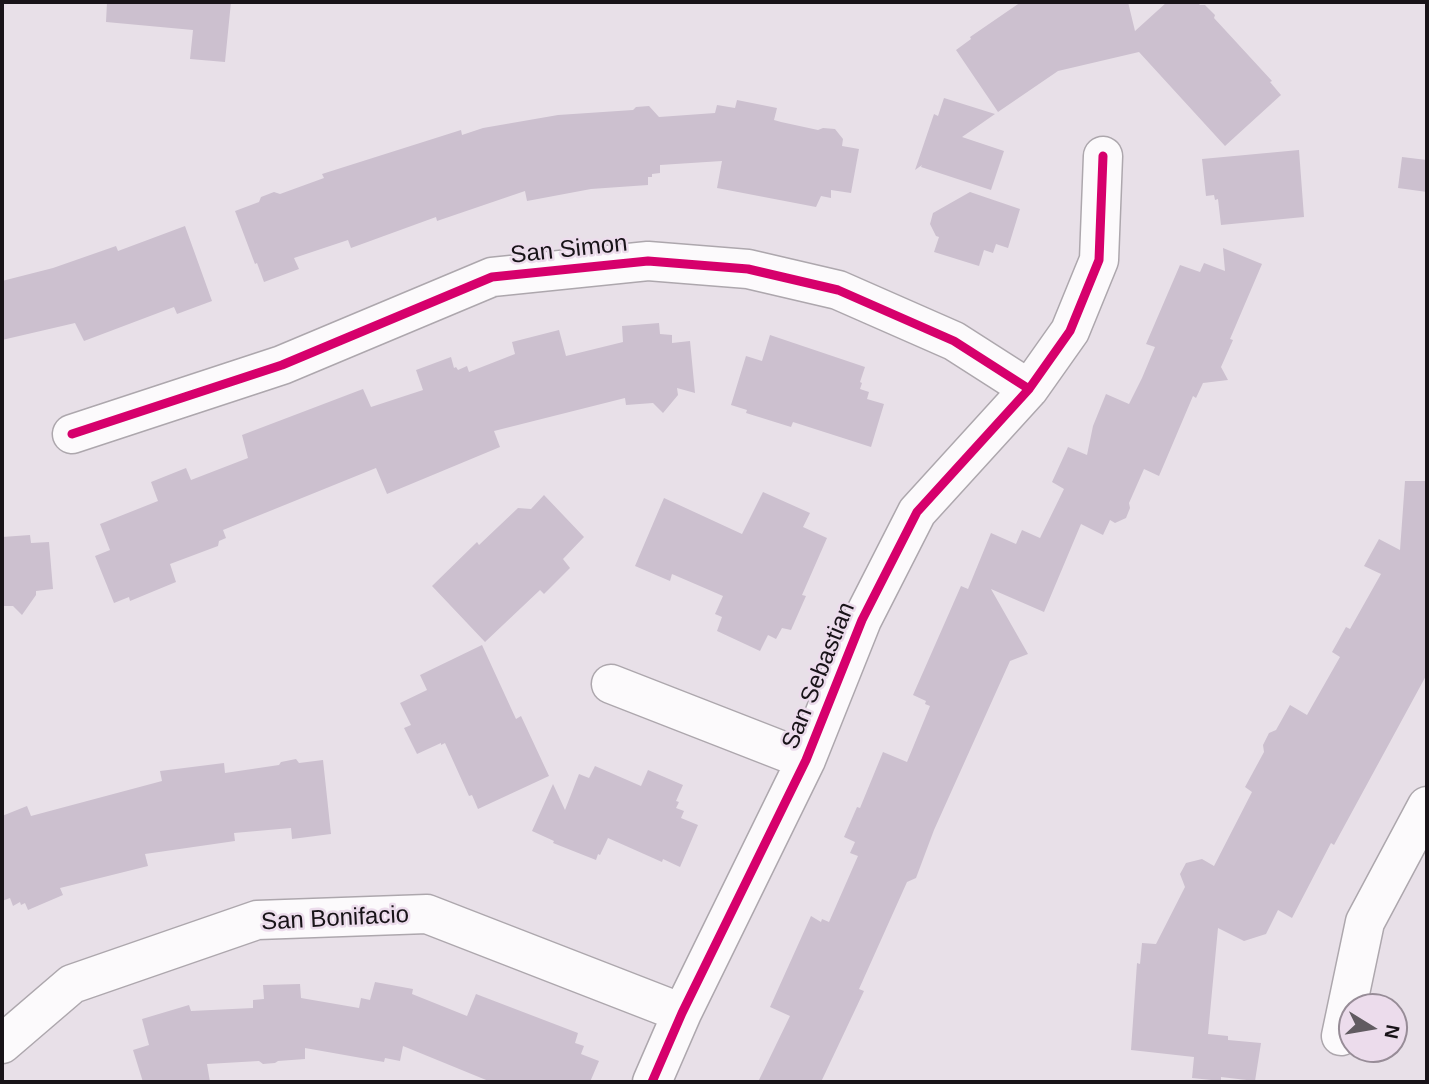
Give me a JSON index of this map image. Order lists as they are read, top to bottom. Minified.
{"streets":{"street":["San Simon","San Sebastian","San Bonifacio"]},"crossings":[["San Simon","San Sebastian"],["San Sebastian","San Bonifacio"]],"north":"right"}
